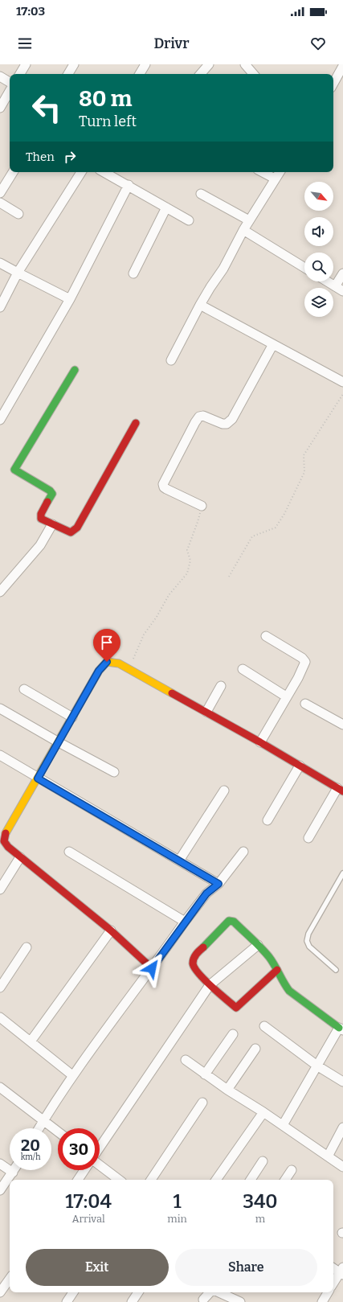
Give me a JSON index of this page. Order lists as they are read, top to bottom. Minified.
{"north":"bottom right","page":{"status":"17:03","header":"Drivr","turn":["80 m","Turn left"],"then":"Then","speed":"20 km/h","limit":"30","eta":["17:04","Arrival","1","min","340","m"],"buttons":["Exit","Share"]}}
